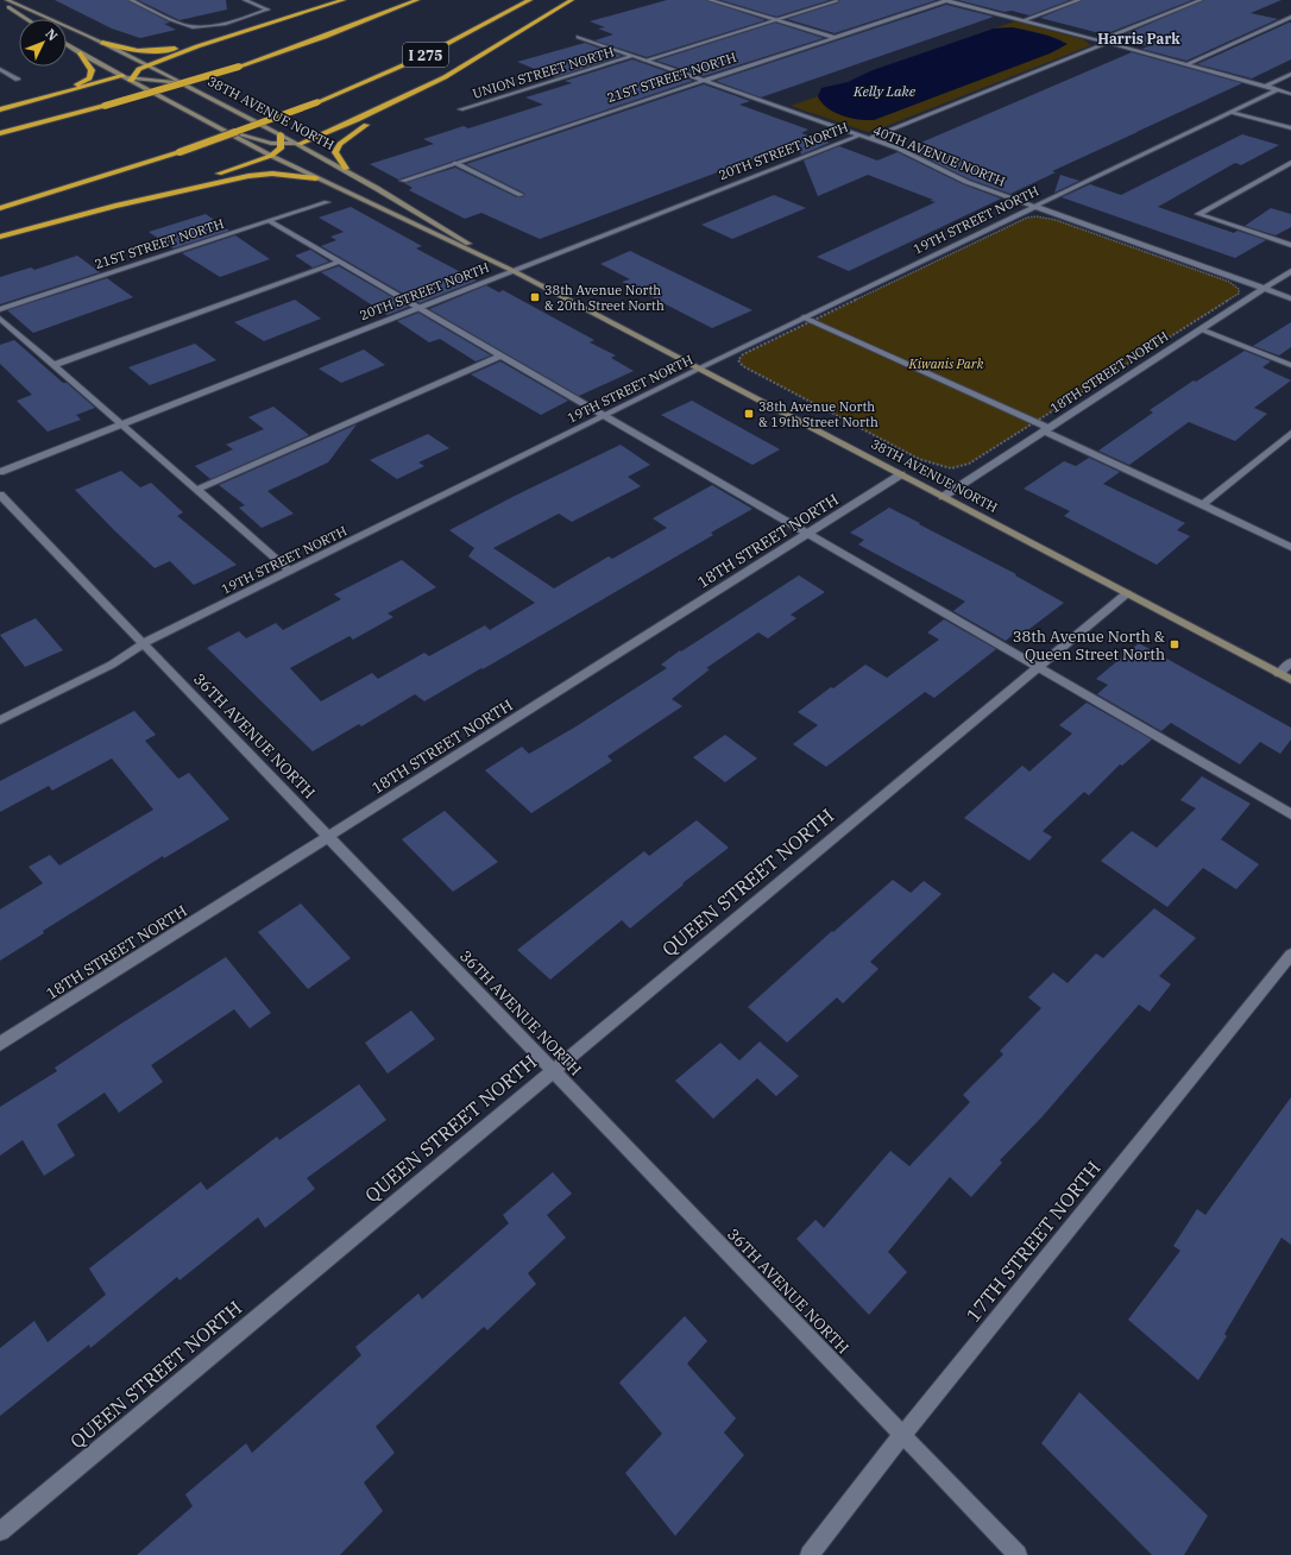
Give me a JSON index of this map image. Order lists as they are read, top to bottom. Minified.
{"streets":{"highway":["I 275"],"main road":["38TH AVENUE NORTH"],"street":["UNION STREET NORTH","21ST STREET NORTH","20TH STREET NORTH","40TH AVENUE NORTH","19TH STREET NORTH","18TH STREET NORTH","36TH AVENUE NORTH","QUEEN STREET NORTH","17TH STREET NORTH"]},"crossings":[["UNION STREET NORTH","40TH AVENUE NORTH"],["21ST STREET NORTH","40TH AVENUE NORTH"],["38TH AVENUE NORTH","20TH STREET NORTH"],["38TH AVENUE NORTH","19TH STREET NORTH"],["38TH AVENUE NORTH","18TH STREET NORTH"],["38TH AVENUE NORTH","QUEEN STREET NORTH"],["20TH STREET NORTH","40TH AVENUE NORTH"],["40TH AVENUE NORTH","19TH STREET NORTH"],["40TH AVENUE NORTH","18TH STREET NORTH"],["19TH STREET NORTH","36TH AVENUE NORTH"],["18TH STREET NORTH","36TH AVENUE NORTH"],["36TH AVENUE NORTH","QUEEN STREET NORTH"],["36TH AVENUE NORTH","17TH STREET NORTH"]],"districts":["Harris Park"],"water":["Kelly Lake"],"parks":["Kiwanis Park"],"places":{"transit":["38th Avenue North & 20th Street North","38th Avenue North & 19th Street North","38th Avenue North & Queen Street North"]},"north":"top right"}
